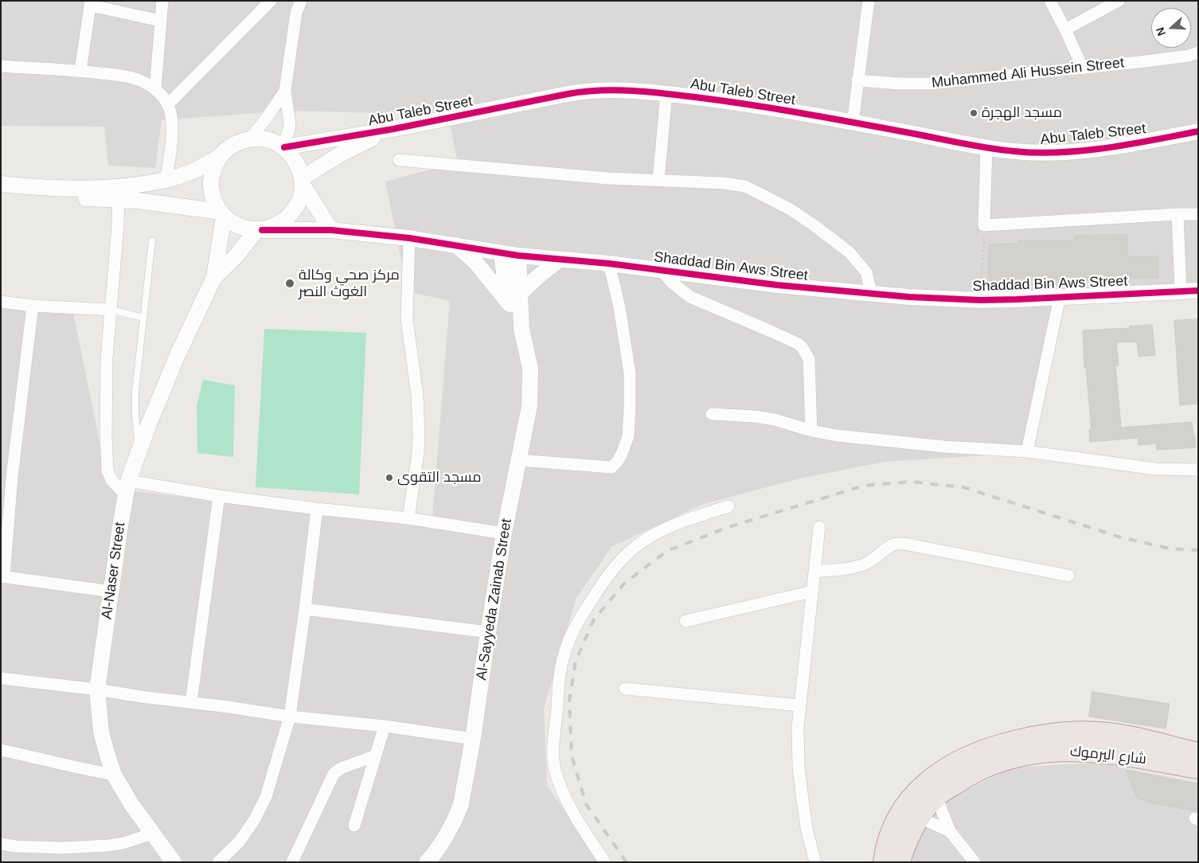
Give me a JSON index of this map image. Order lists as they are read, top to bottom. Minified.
{"streets":{"highway":["شارع اليرموك"],"street":["Muhammed Ali Hussein Street","Abu Taleb Street","Shaddad Bin Aws Street","Al-Naser Street","Al-Sayyeda Zainab Street"]},"crossings":[["Abu Taleb Street","Shaddad Bin Aws Street"],["Abu Taleb Street","Al-Naser Street"],["Shaddad Bin Aws Street","Al-Naser Street"],["Shaddad Bin Aws Street","Al-Sayyeda Zainab Street"]],"places":["مسجد الهجرة","مركز صحي وكالة الغوث النصر","مسجد التقوى"],"north":"left"}
